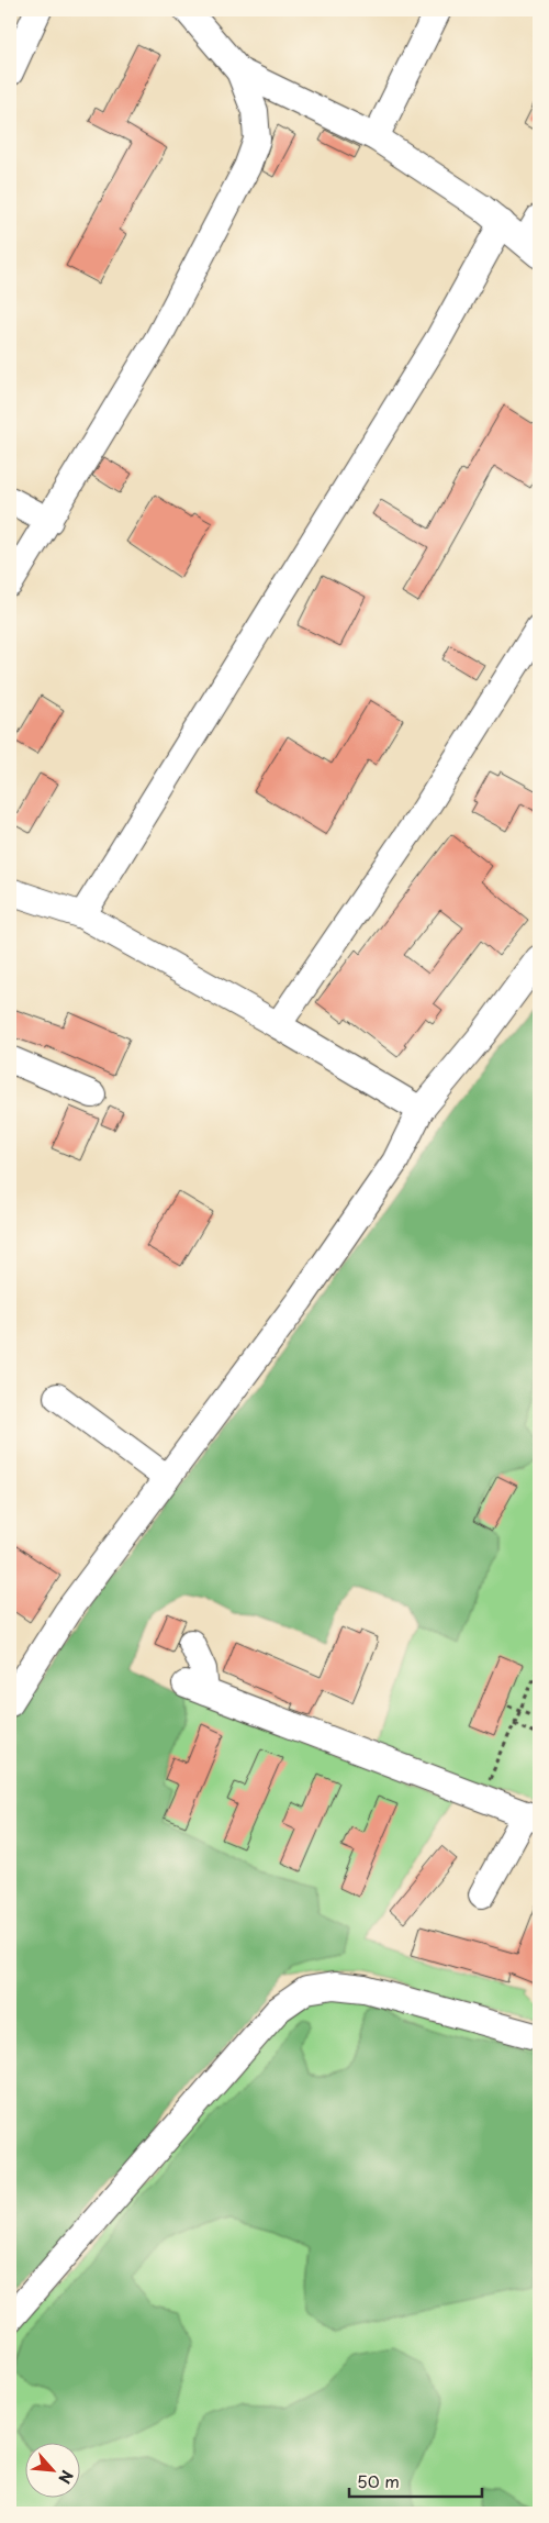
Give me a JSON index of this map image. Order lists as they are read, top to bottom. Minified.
{"scale_bar":"50 m","north":"bottom right"}
